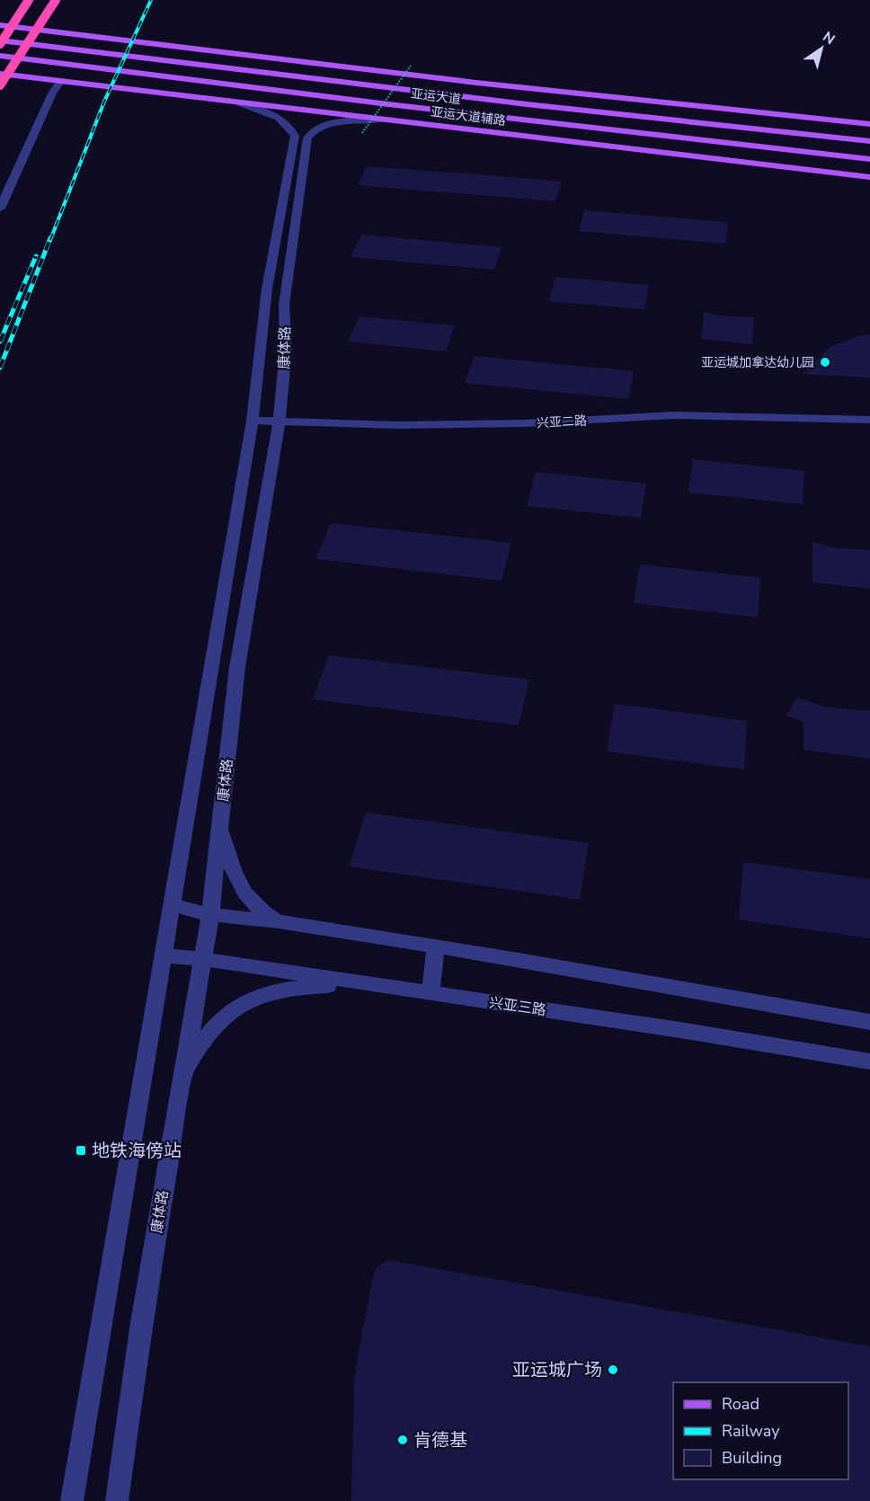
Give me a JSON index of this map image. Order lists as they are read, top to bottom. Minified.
{"streets":{"main road":["亚运大道","亚运大道辅路"],"street":["康体路","兴亚二路","兴亚三路"]},"crossings":[["亚运大道辅路","康体路"],["康体路","兴亚二路"],["康体路","兴亚三路"]],"places":{"other":["亚运城加拿达幼儿园","亚运城广场","肯德基"],"transit":["地铁海傍站"]},"legend":["Road","Railway","Building"],"north":"top right"}
